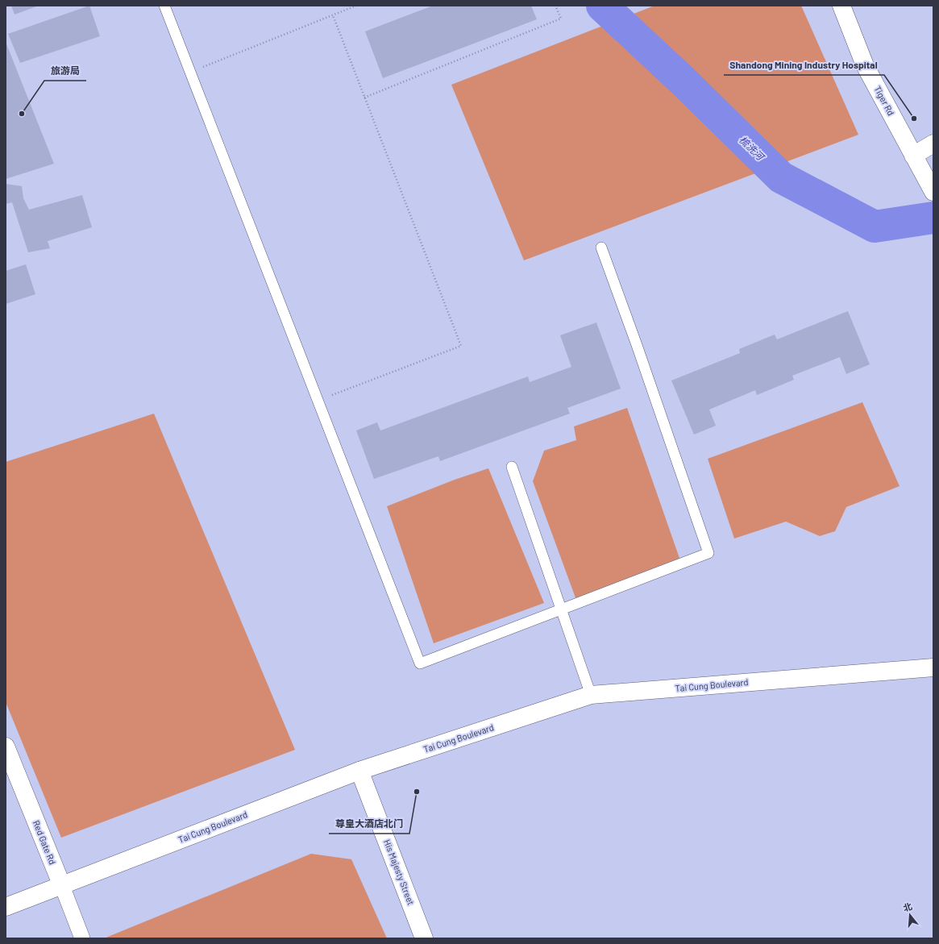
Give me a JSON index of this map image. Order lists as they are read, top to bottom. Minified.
{"streets":{"main road":["Tiger Rd","Tai Cung Boulevard","Red Gate Rd","His Majesty Street"]},"crossings":[["Tai Cung Boulevard","Red Gate Rd"],["Tai Cung Boulevard","His Majesty Street"]],"water":["梳洗河"],"places":["旅游局","Shandong Mining Industry Hospital","尊皇大酒店北门"],"north":"top"}
